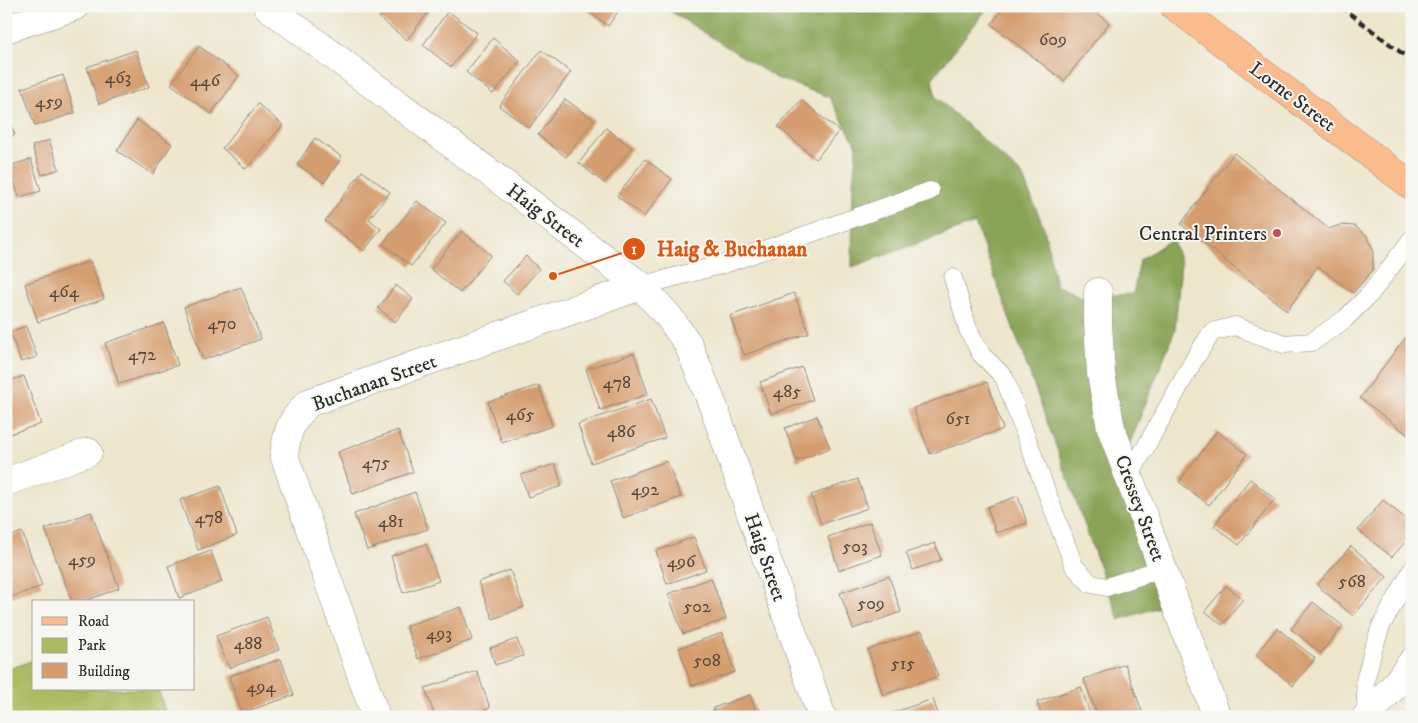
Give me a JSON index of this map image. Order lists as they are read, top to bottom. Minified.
{"streets":{"main road":["Lorne Street"],"street":["Haig Street","Buchanan Street","Cressey Street"]},"crossings":[["Haig Street","Buchanan Street"]],"places":["Central Printers","Haig & Buchanan"],"house_numbers":["609","463","446","459","464","470","472","478","485","465","651","486","475","492","478","481","503","459","496","568","509","502","493","488","508","515","494"],"legend":["Road","Park","Building"]}
